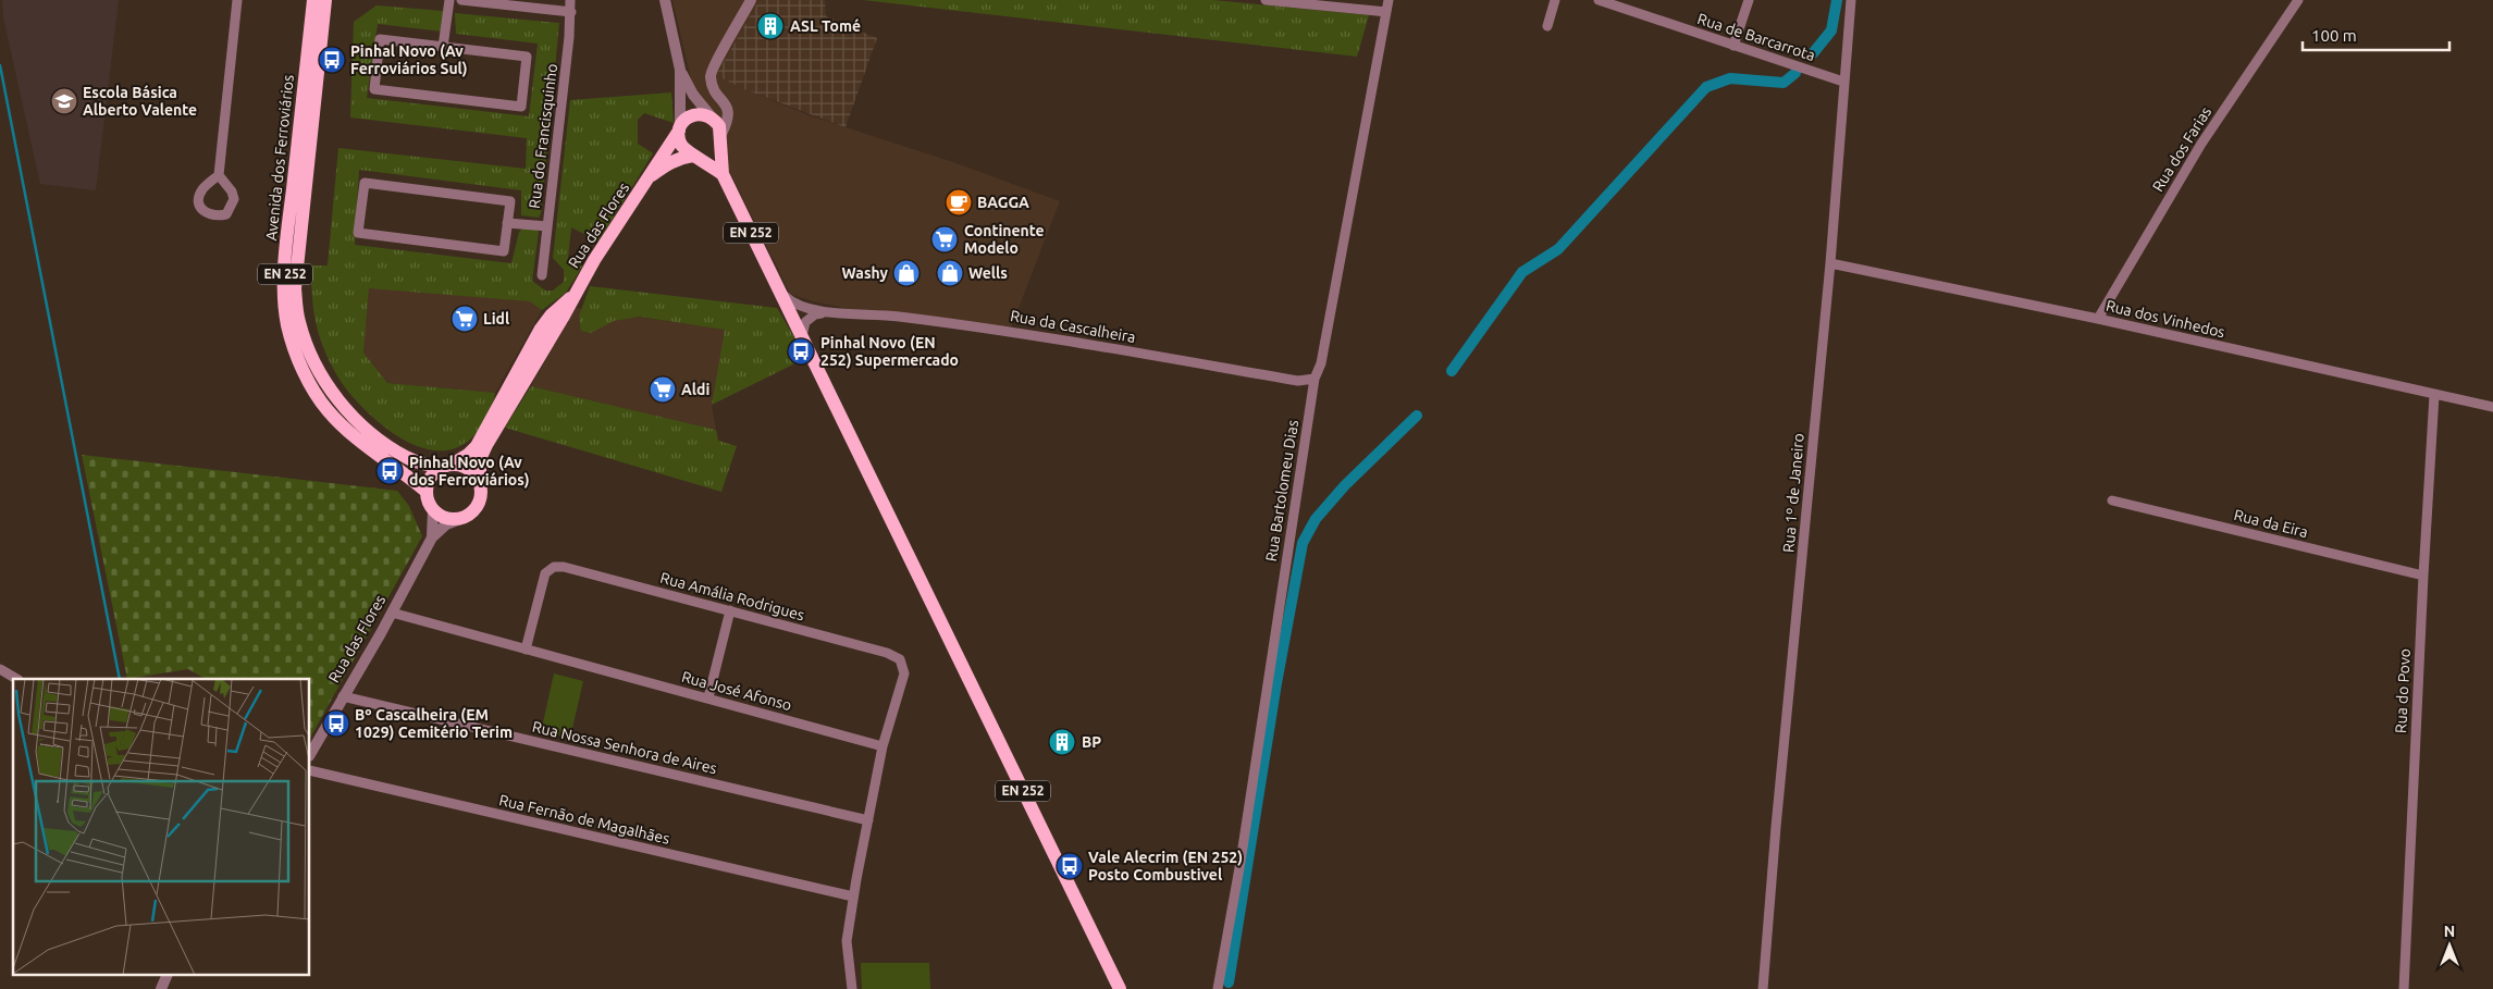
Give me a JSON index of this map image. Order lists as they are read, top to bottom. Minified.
{"streets":{"main road":["Avenida dos Ferroviários","Rua das Flores","EN 252"],"street":["Rua de Barcarrota","Rua do Francisquinho","Rua dos Farias","Rua dos Vinhedos","Rua da Cascalheira","Rua Bartolomeu Dias","Rua 1º de Janeiro","Rua da Eira","Rua Amália Rodrigues","Rua José Afonso","Rua do Povo","Rua Nossa Senhora de Aires","Rua Fernão de Magalhães"]},"crossings":[["Rua de Barcarrota","Rua 1º de Janeiro"],["Rua dos Farias","Rua dos Vinhedos"],["Avenida dos Ferroviários","Rua das Flores"],["Avenida dos Ferroviários","EN 252"],["Rua das Flores","EN 252"],["Rua das Flores","Rua José Afonso"],["Rua das Flores","Rua Nossa Senhora de Aires"],["EN 252","Rua da Cascalheira"],["Rua dos Vinhedos","Rua 1º de Janeiro"],["Rua dos Vinhedos","Rua do Povo"],["Rua da Cascalheira","Rua Bartolomeu Dias"],["Rua da Eira","Rua do Povo"],["Rua Amália Rodrigues","Rua José Afonso"]],"places":{"building":["ASL Tomé","BP"],"bus stop":["Pinhal Novo (Av Ferroviários Sul)","Pinhal Novo (EN 252) Supermercado","Pinhal Novo (Av dos Ferroviários)","Bº Cascalheira (EM 1029) Cemitério Terim","Vale Alecrim (EN 252) Posto Combustivel"],"school or university":["Escola Básica Alberto Valente"],"cafe":["BAGGA"],"supermarket":["Continente Modelo","Lidl","Aldi"],"shop":["Washy","Wells"]},"scale_bar":"100 m","north":"top"}
